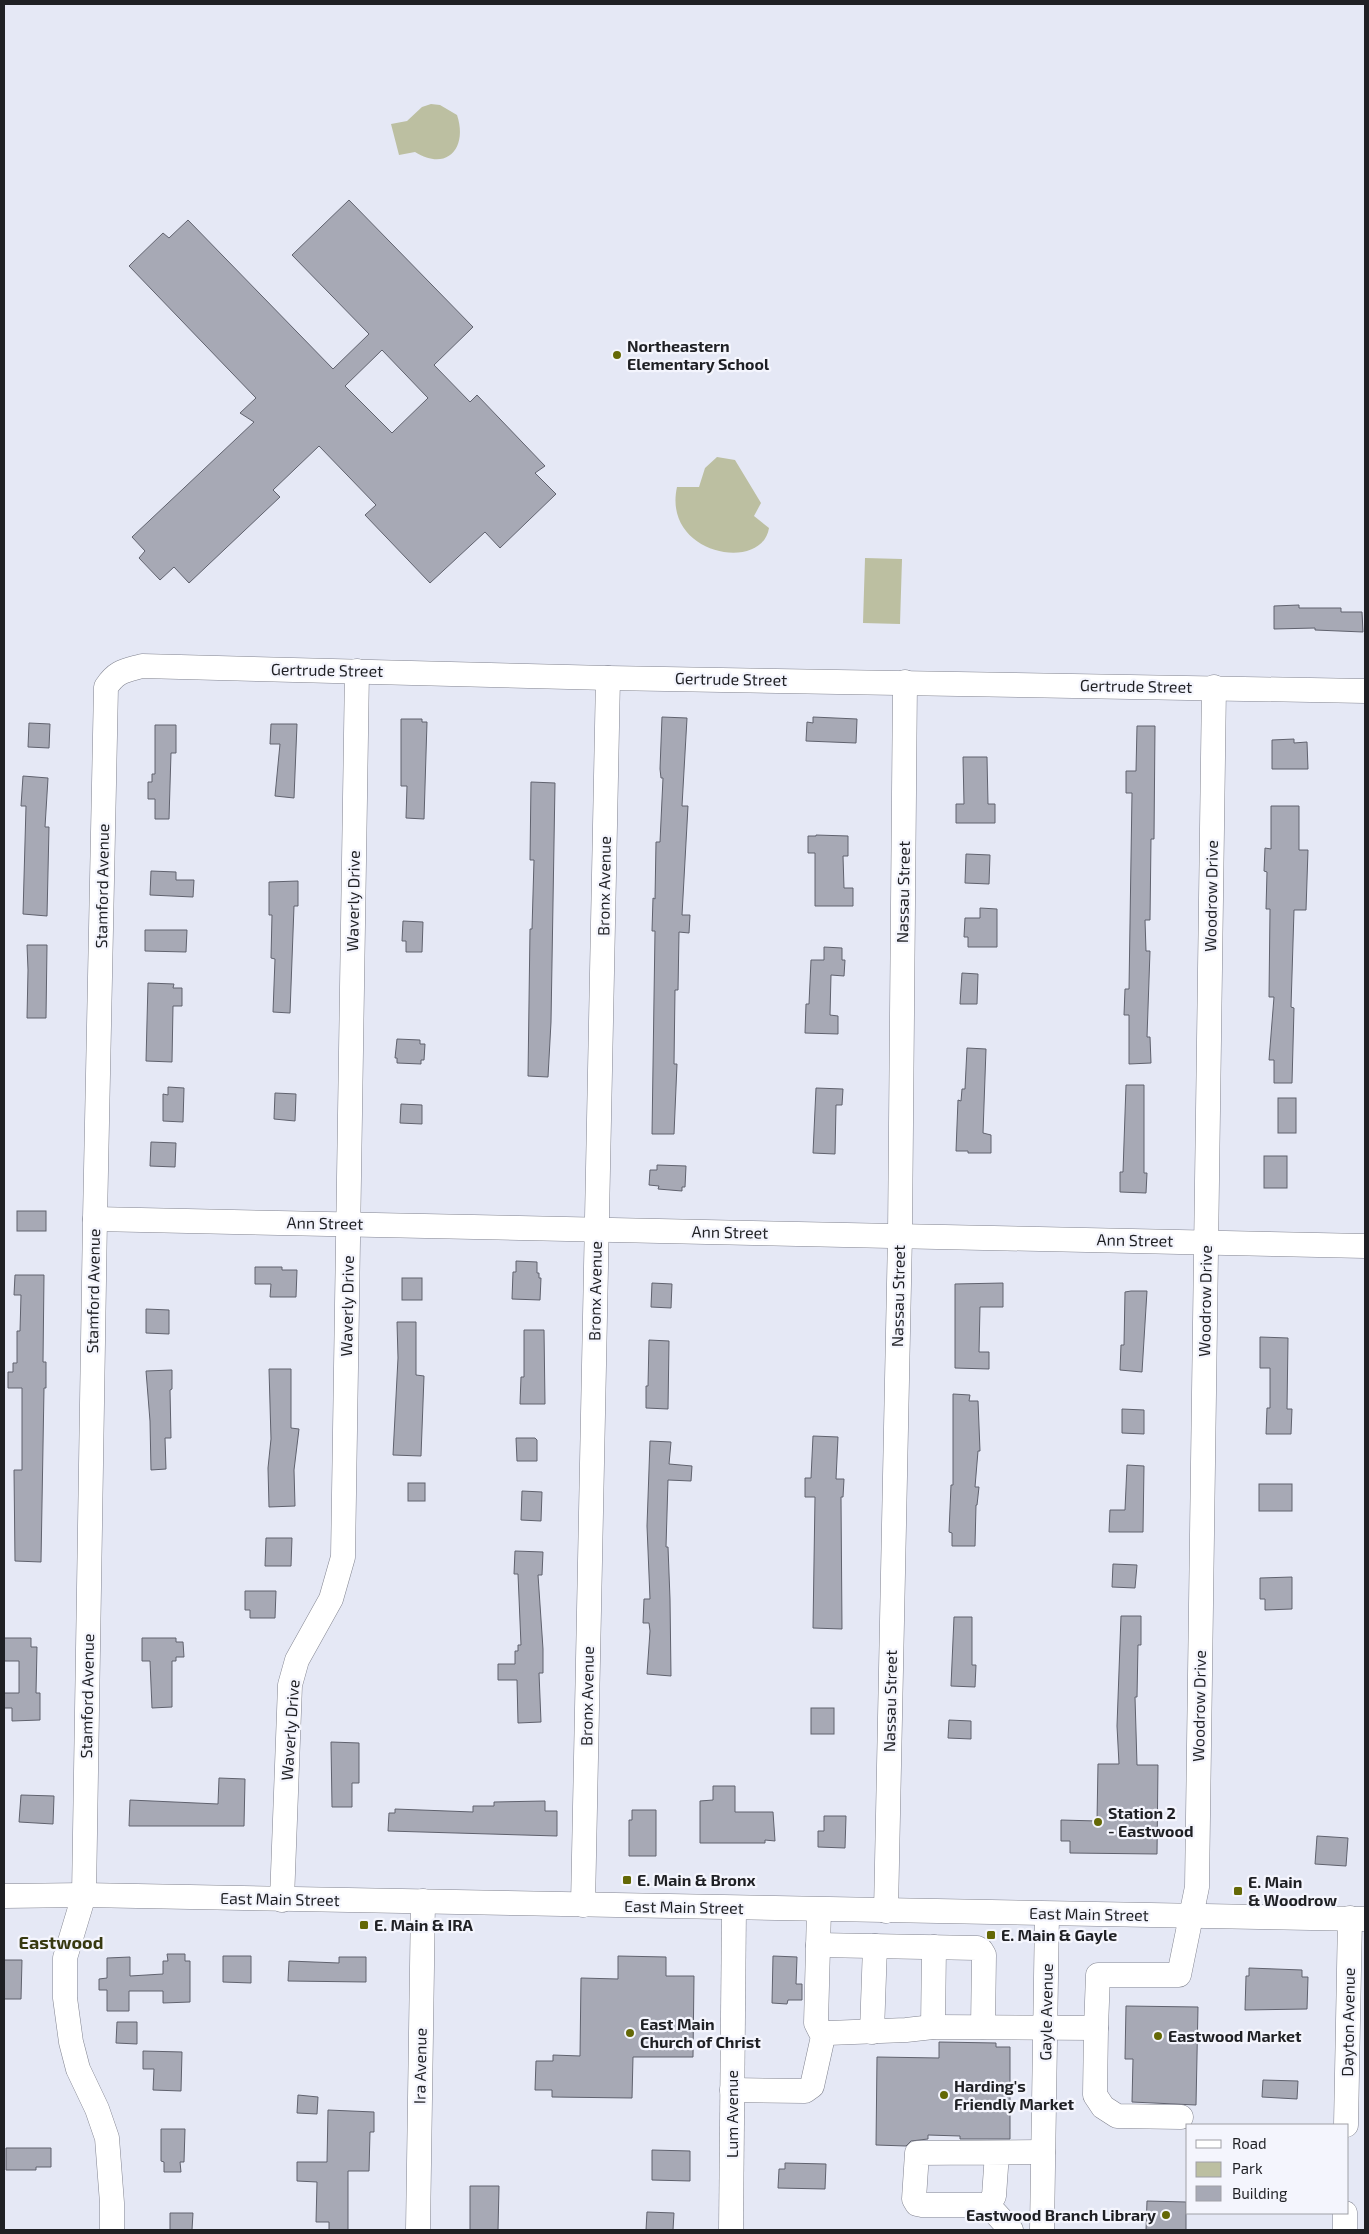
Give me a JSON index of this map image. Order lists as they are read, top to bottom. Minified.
{"streets":{"street":["Gertrude Street","Stamford Avenue","Bronx Avenue","Nassau Street","Woodrow Drive","Waverly Drive","Ann Street","East Main Street","Gayle Avenue","Dayton Avenue","Ira Avenue","Lum Avenue"]},"crossings":[["Gertrude Street","Stamford Avenue"],["Gertrude Street","Bronx Avenue"],["Gertrude Street","Nassau Street"],["Gertrude Street","Woodrow Drive"],["Gertrude Street","Waverly Drive"],["Stamford Avenue","Ann Street"],["Stamford Avenue","East Main Street"],["Bronx Avenue","Ann Street"],["Bronx Avenue","East Main Street"],["Nassau Street","Ann Street"],["Nassau Street","East Main Street"],["Woodrow Drive","Ann Street"],["Woodrow Drive","East Main Street"],["Waverly Drive","Ann Street"],["Waverly Drive","East Main Street"],["East Main Street","Gayle Avenue"],["East Main Street","Dayton Avenue"],["East Main Street","Ira Avenue"],["East Main Street","Lum Avenue"]],"districts":["Eastwood"],"places":{"other":["Northeastern Elementary School","Station 2 - Eastwood","East Main Church of Christ","Eastwood Market","Harding's Friendly Market","Eastwood Branch Library"],"transit":["E. Main & Bronx","E. Main & Woodrow","E. Main & IRA","E. Main & Gayle"]},"legend":["Road","Park","Building"]}
